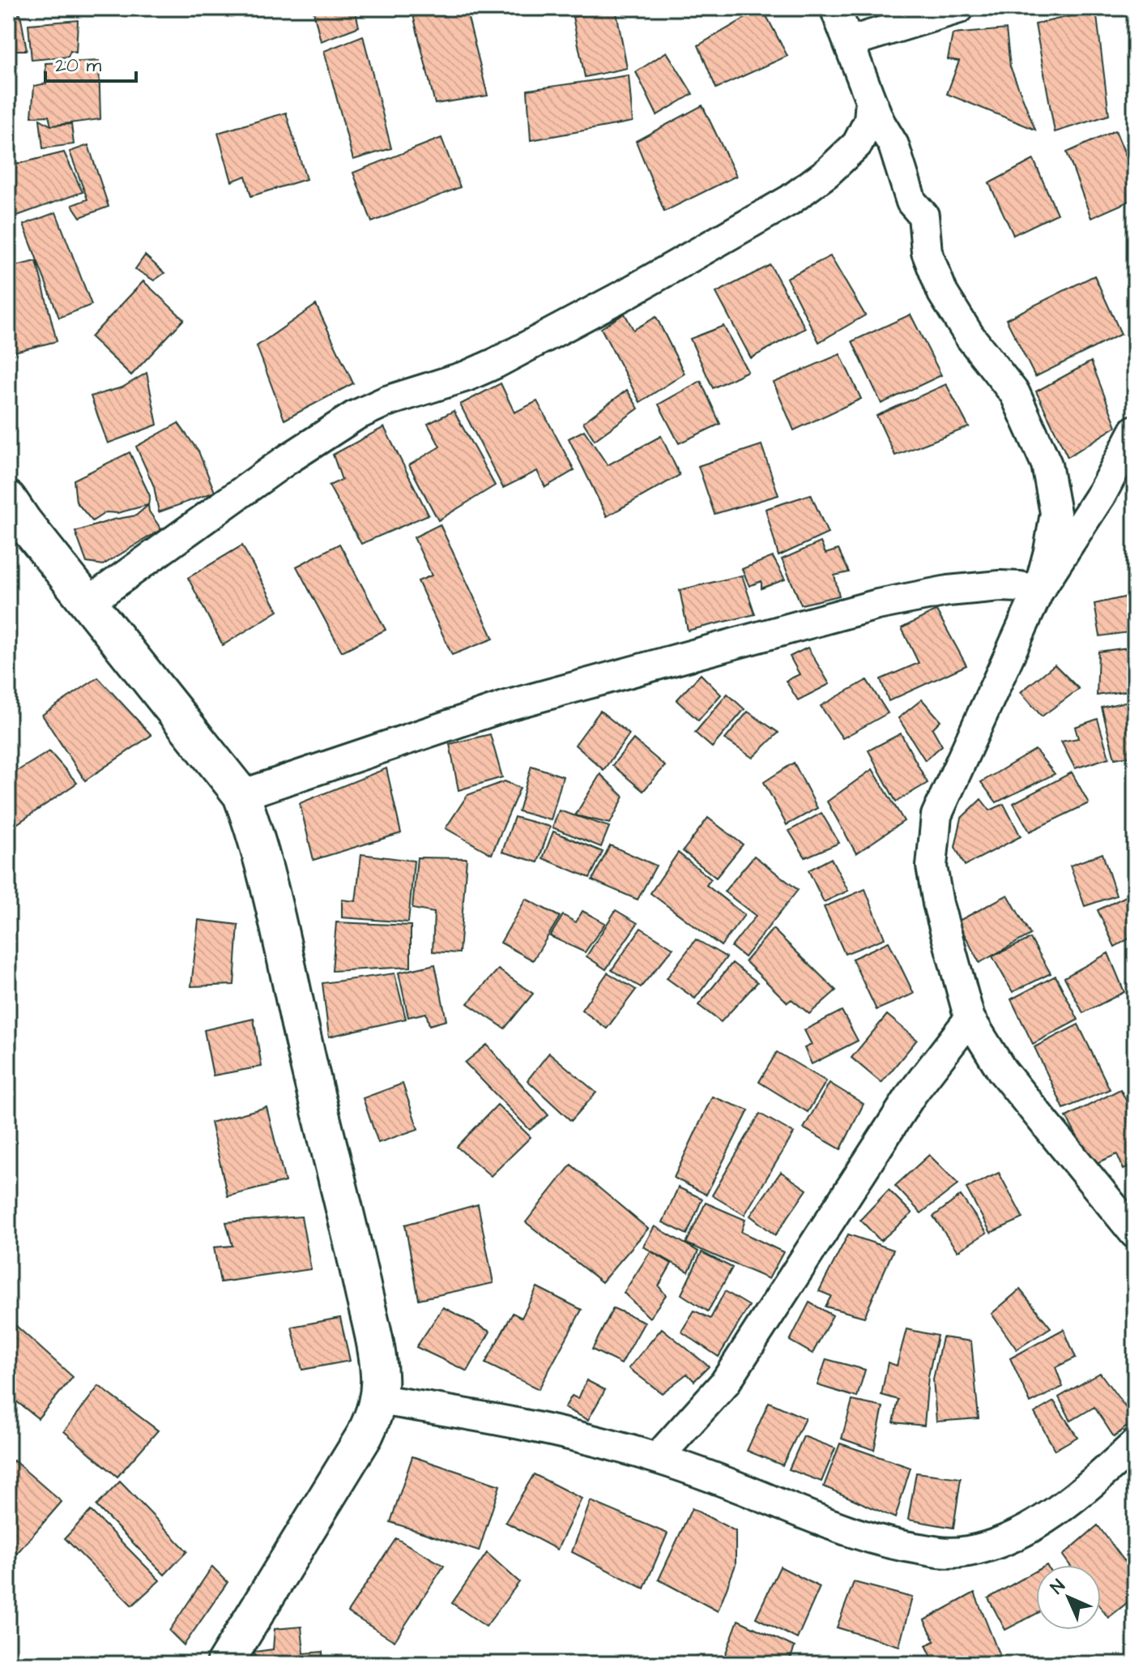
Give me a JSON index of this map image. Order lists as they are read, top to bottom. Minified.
{"scale_bar":"20 m","north":"top left"}
